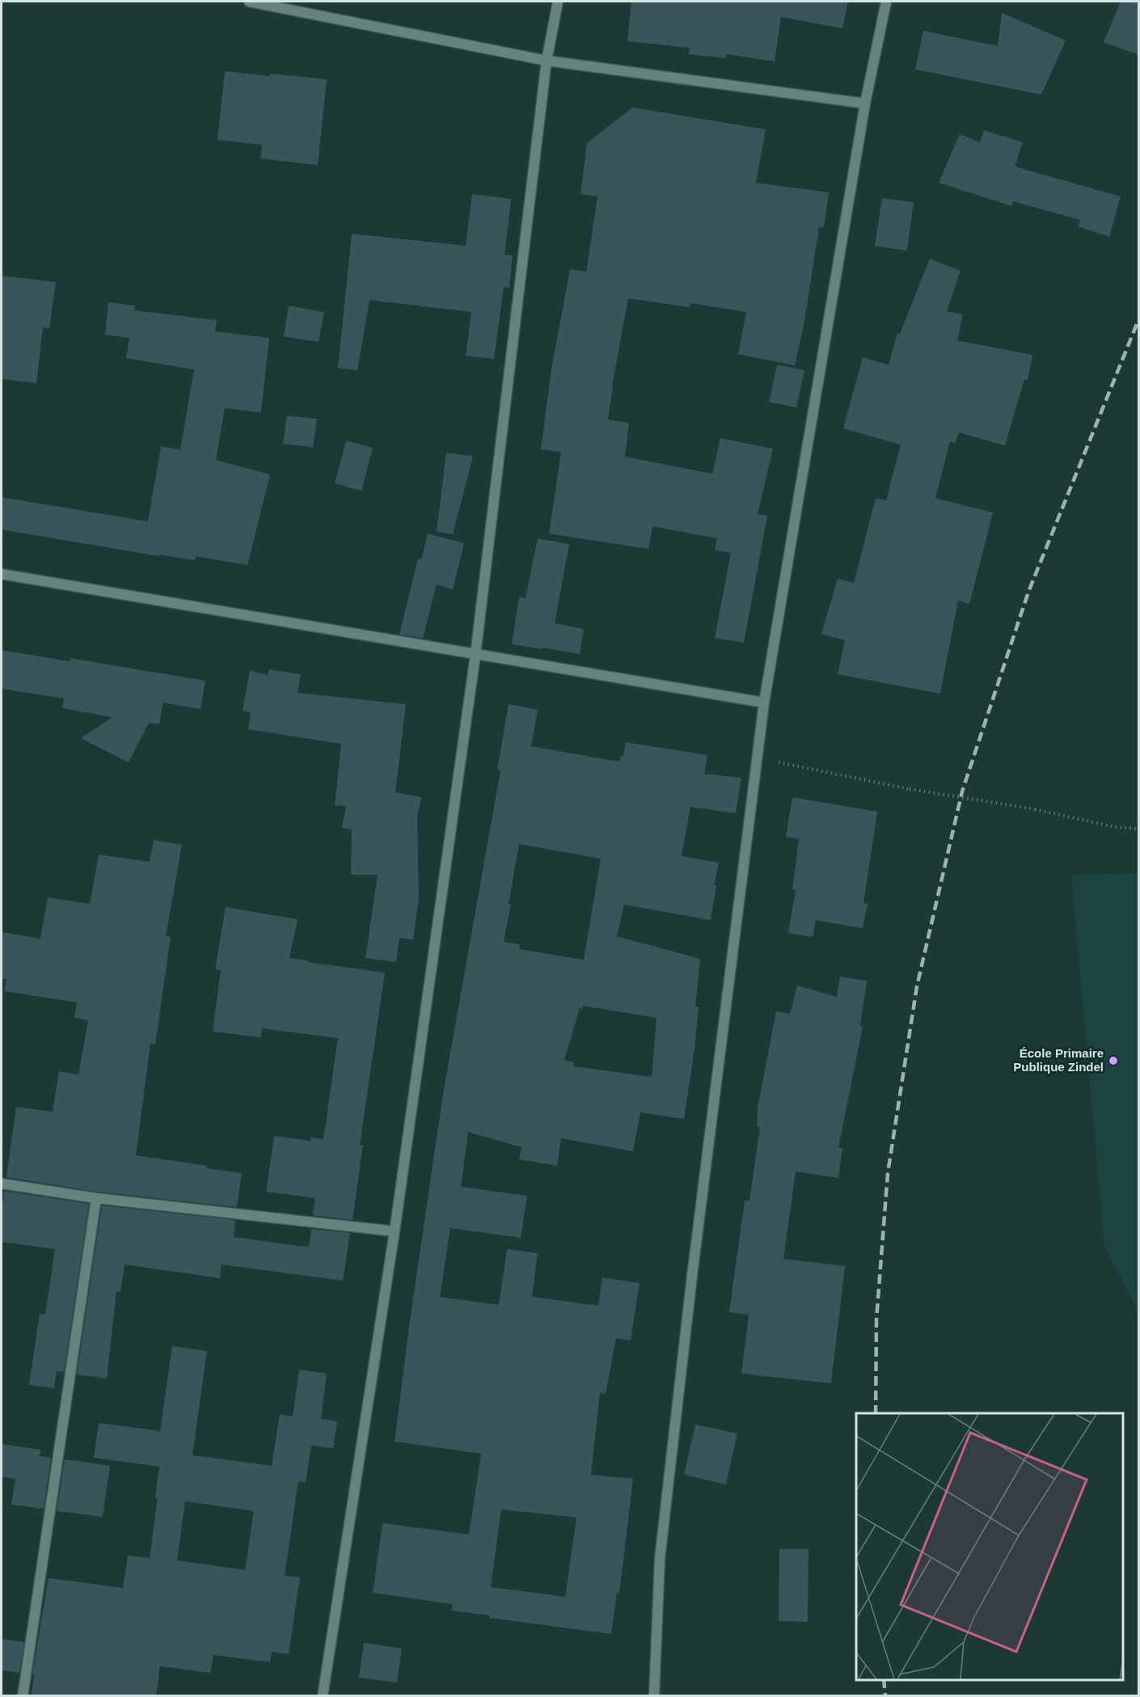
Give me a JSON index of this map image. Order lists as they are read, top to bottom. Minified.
{"places":["École Primaire Publique Zindel"]}
